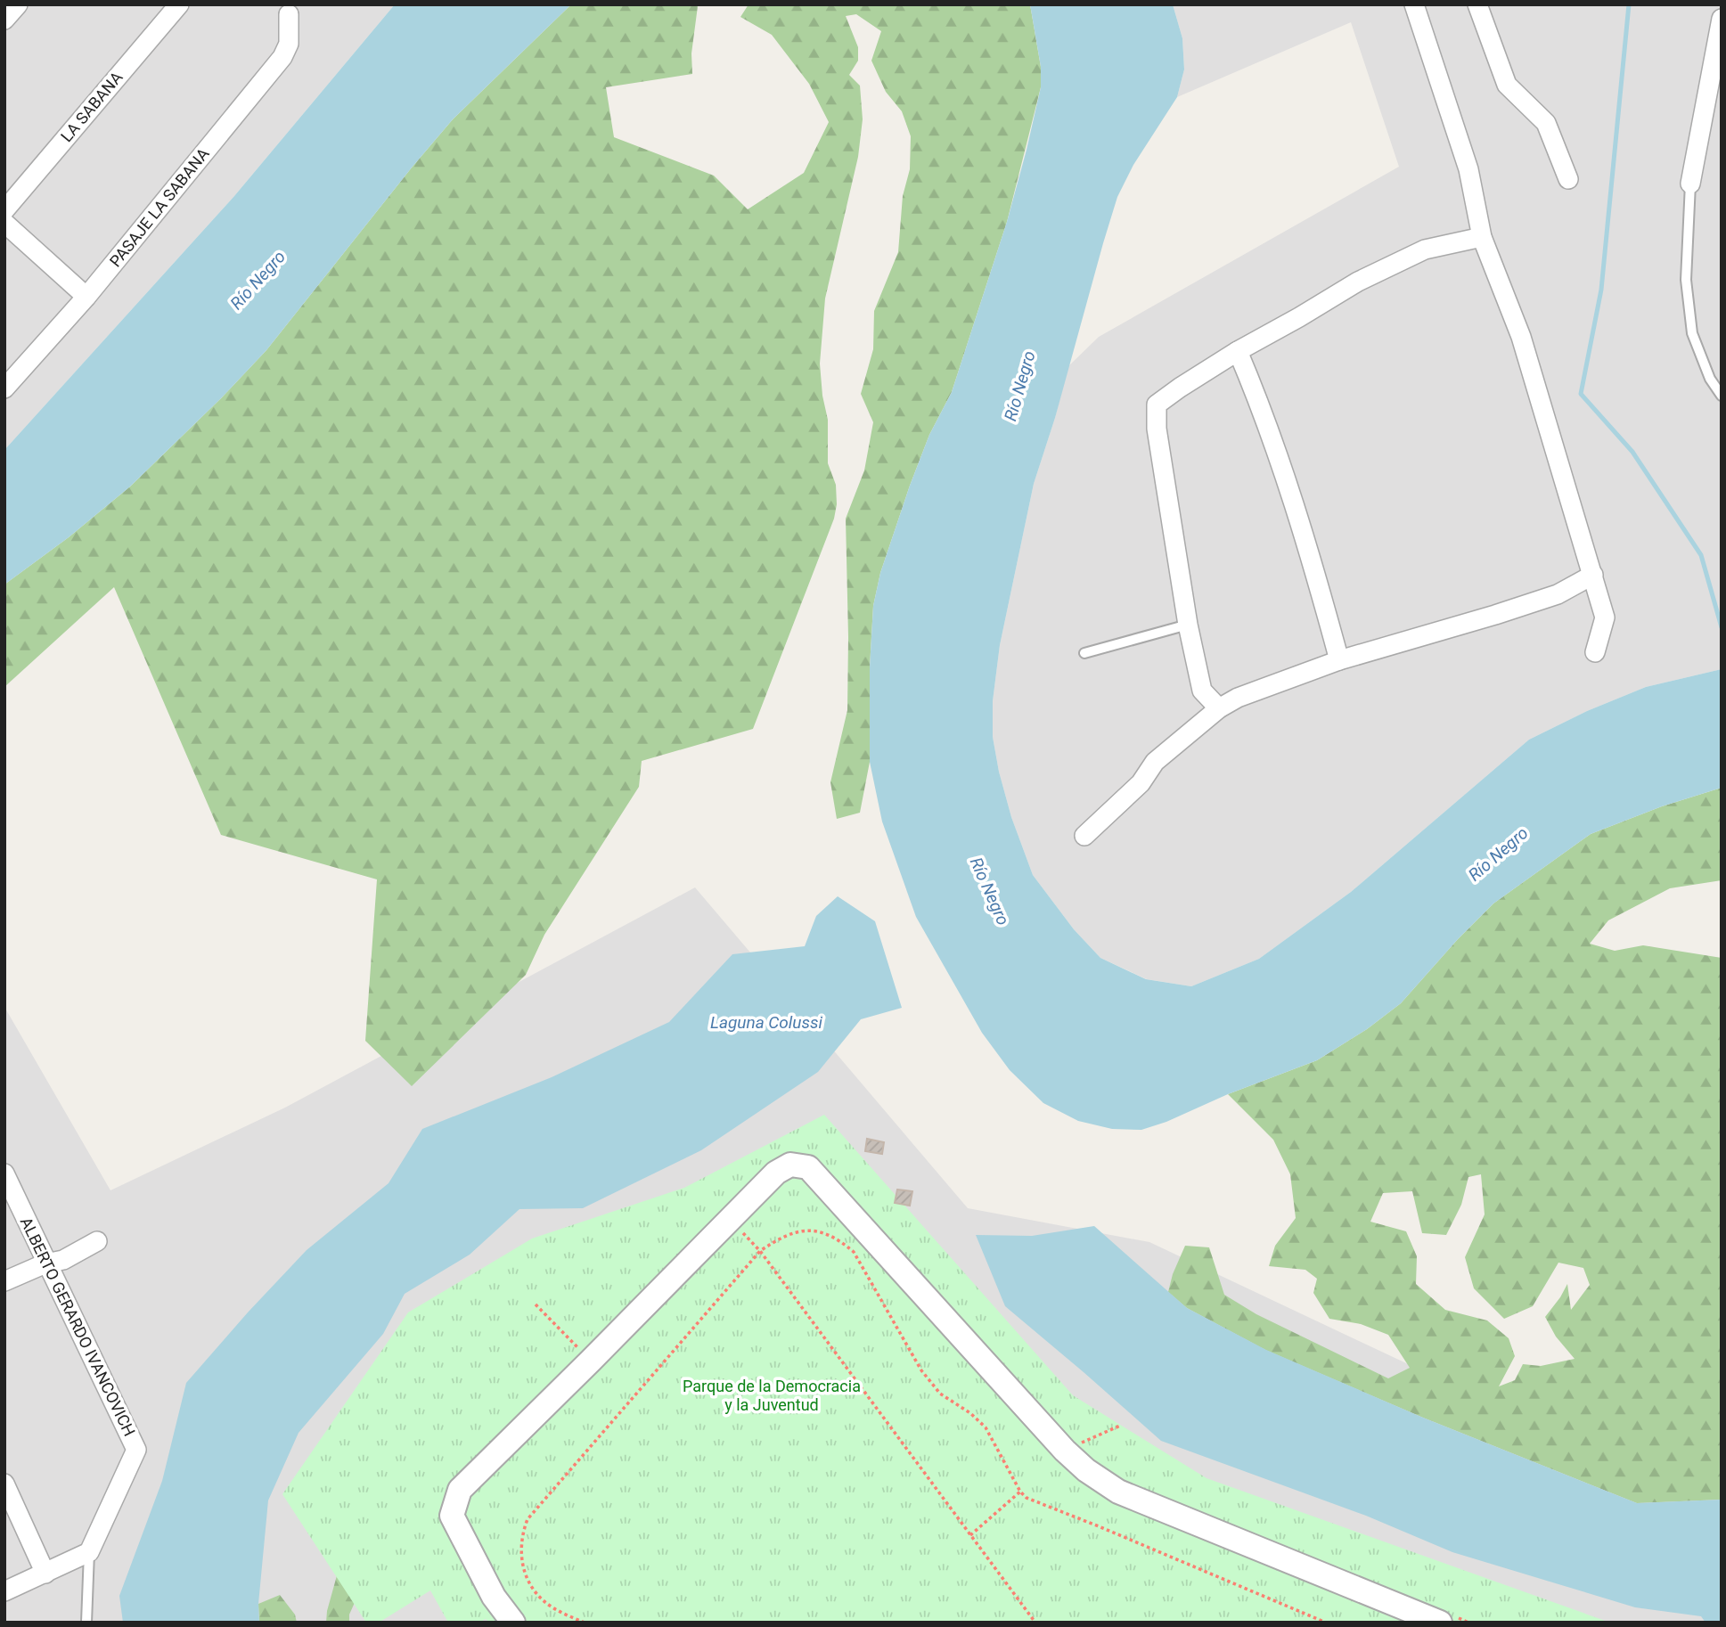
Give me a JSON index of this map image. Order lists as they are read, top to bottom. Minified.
{"streets":{"street":["LA SABANA","PASAJE LA SABANA","ALBERTO GERARDO IVANCOVICH"]},"water":["Río Negro","Laguna Colussi"],"parks":["Parque de la Democracia y la Juventud"]}
